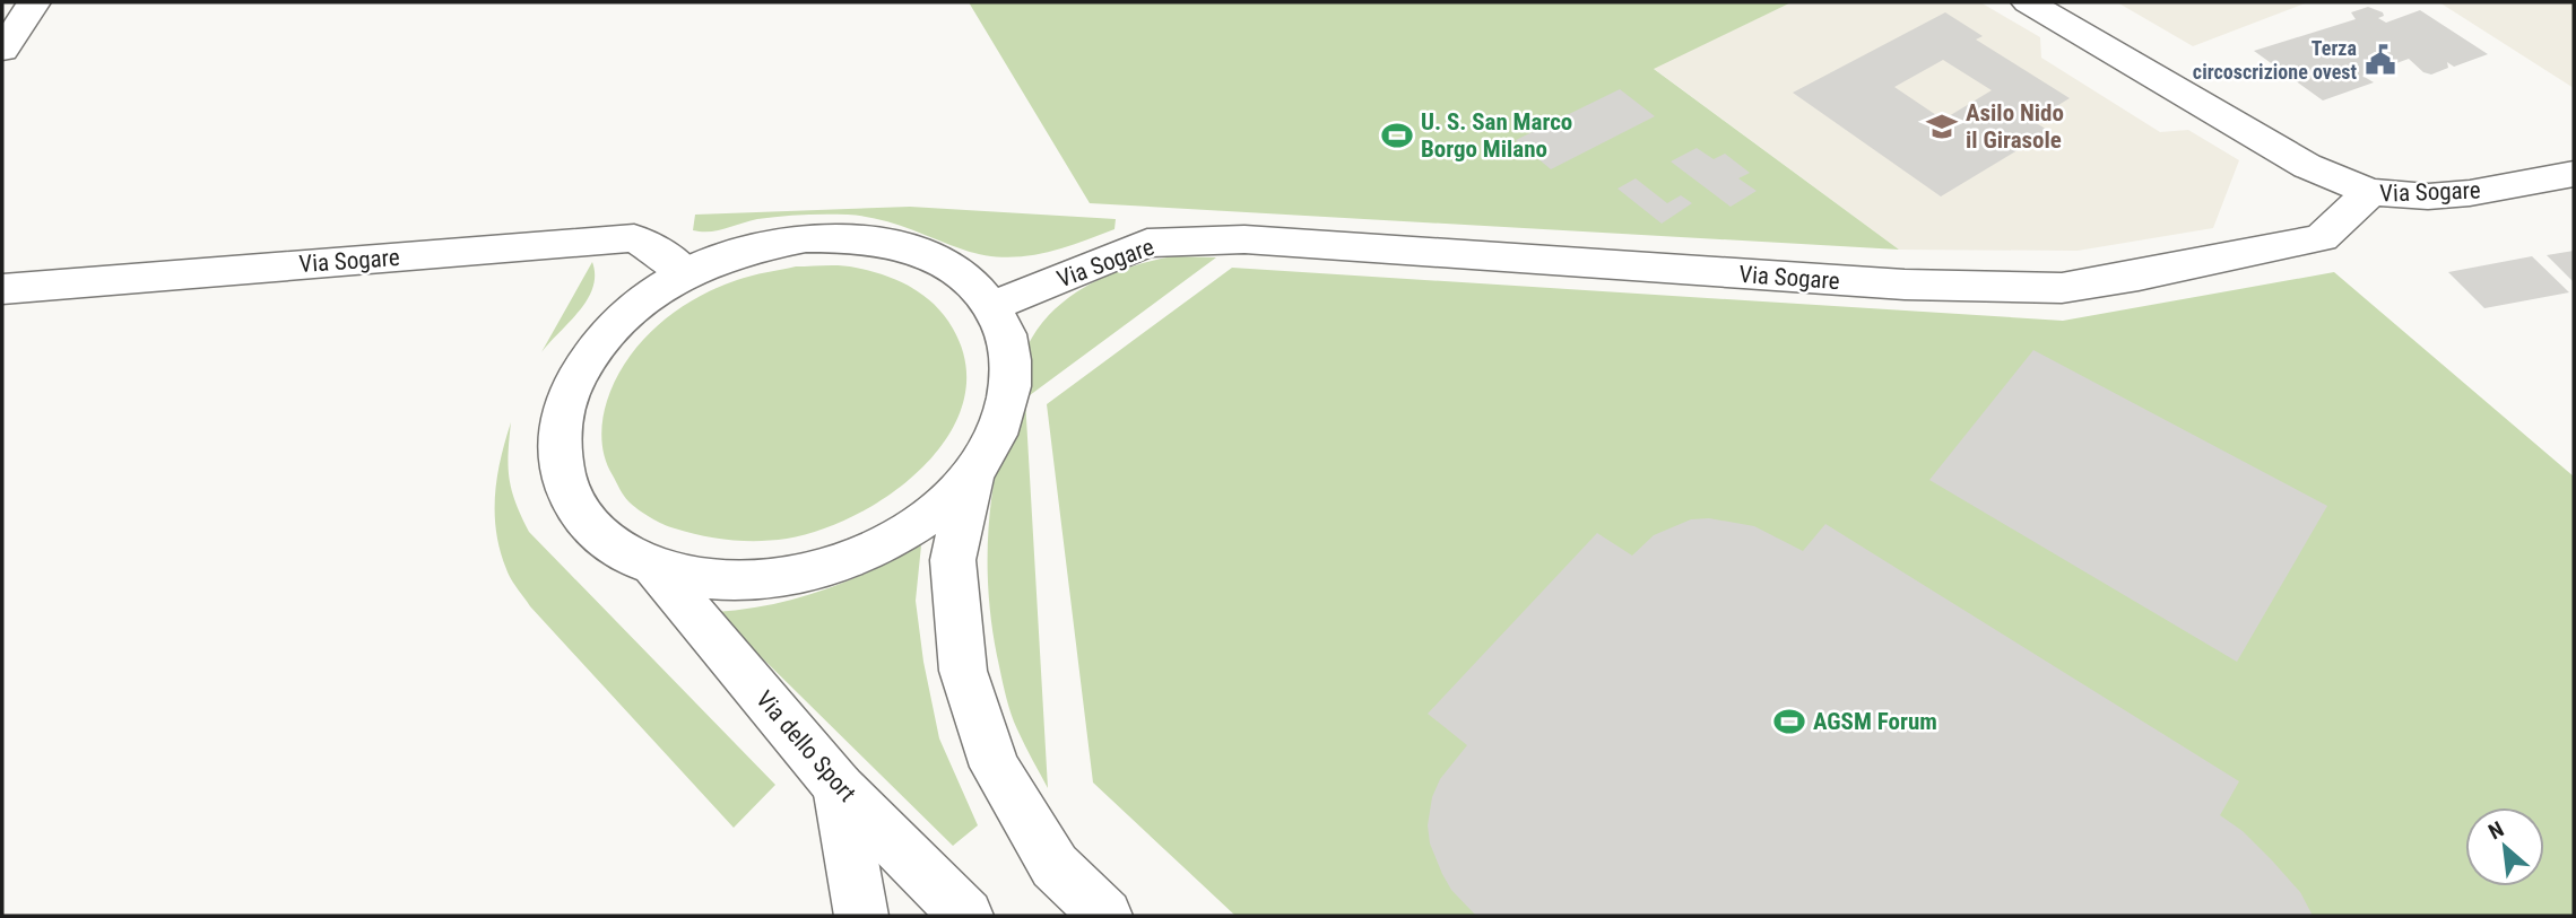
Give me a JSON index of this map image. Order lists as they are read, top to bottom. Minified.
{"streets":{"street":["Via Sogare","Via dello Sport"]},"crossings":[["Via Sogare","Via dello Sport"]],"places":{"public building":["Terza circoscrizione ovest"],"school or university":["Asilo Nido il Girasole"],"sports":["U. S. San Marco Borgo Milano","AGSM Forum"]},"north":"top left"}
